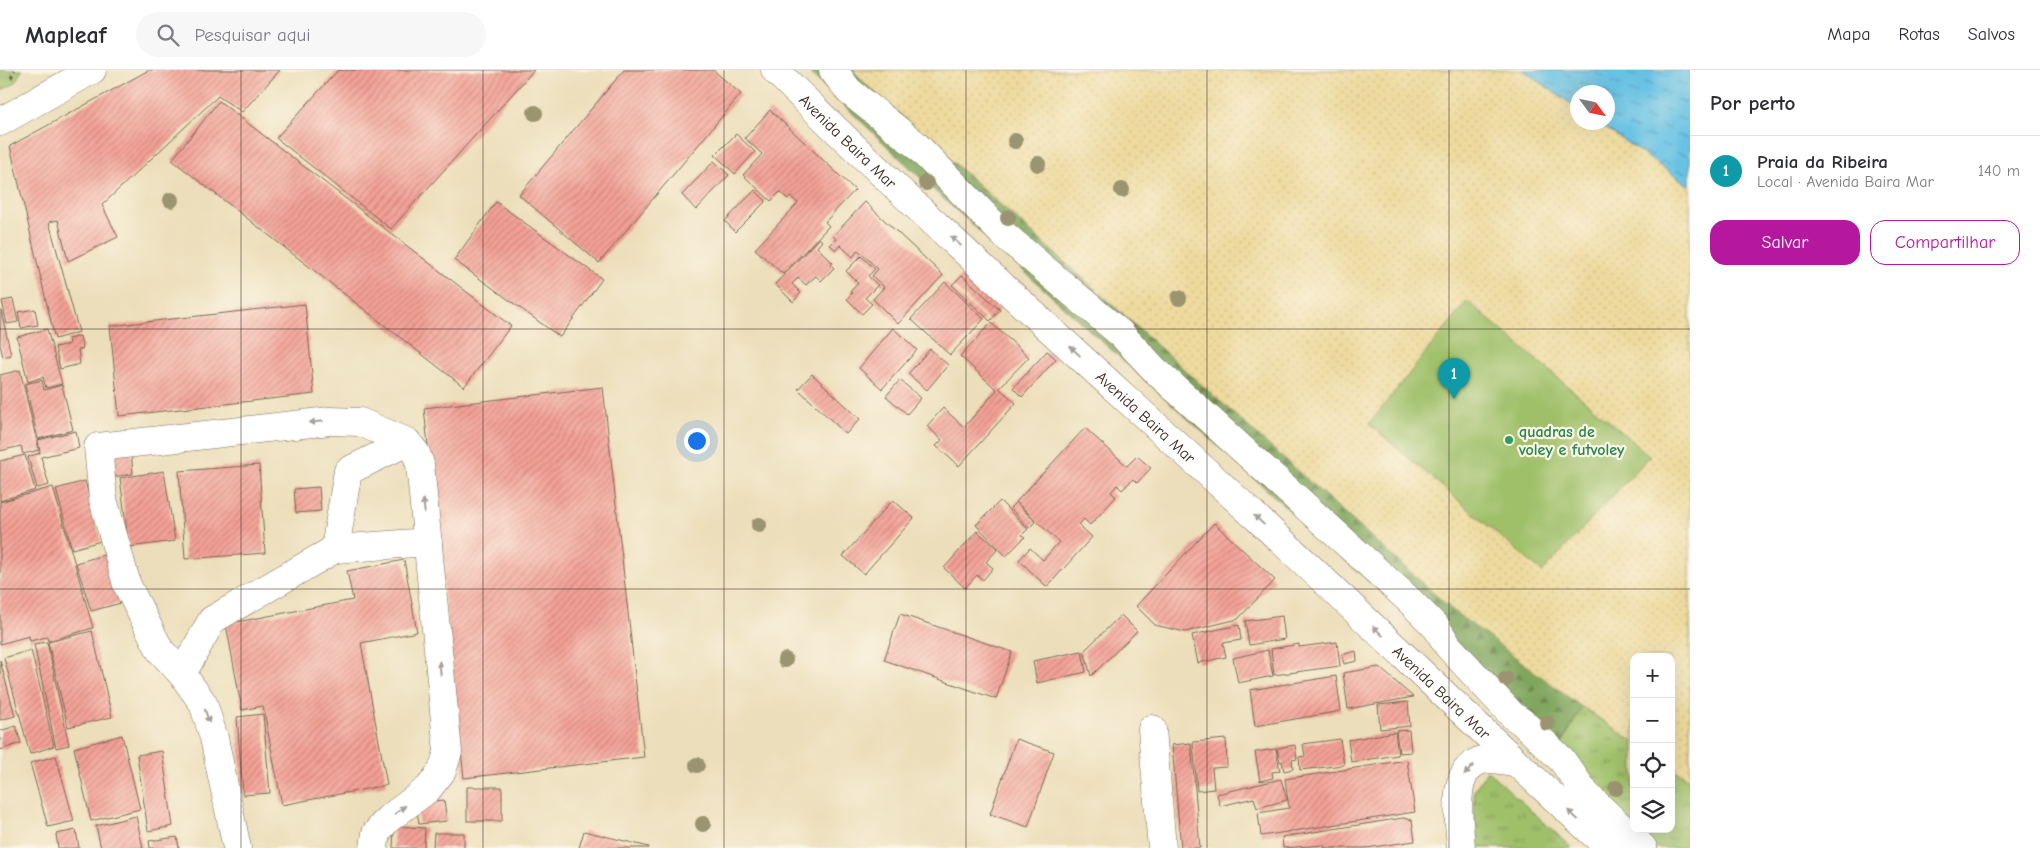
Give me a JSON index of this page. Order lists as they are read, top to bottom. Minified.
{"streets":{"street":["Avenida Baira Mar"]},"places":["quadras de voley e futvoley"],"north":"bottom right","page":{"header":"Mapleaf","search":"Pesquisar aqui","nav":["Mapa","Rotas","Salvos"],"heading":"Por perto","list":[{"mark":"1","name":"Praia da Ribeira","note":"Local · Avenida Baira Mar","value":"140 m"}],"buttons":["Salvar","Compartilhar"],"pins":"1","map_buttons":["+","−"]}}
